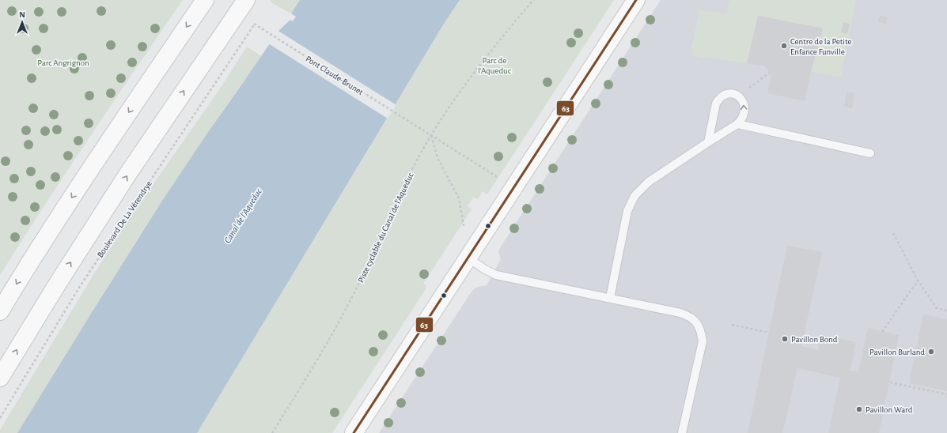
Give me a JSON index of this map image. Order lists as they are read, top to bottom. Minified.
{"streets":{"path":["Pont Claude-Brunet","Boulevard De La Vérendrye","Piste cyclable du Canal de l'Aqueduc"]},"crossings":[["Pont Claude-Brunet","Boulevard De La Vérendrye"],["Pont Claude-Brunet","Piste cyclable du Canal de l'Aqueduc"]],"water":["Canal de l'Aqueduc"],"parks":["Parc de l'Aqueduc","Parc Angrignon"],"places":["Centre de la Petite Enfance Funville","Pavillon Bond","Pavillon Burland","Pavillon Ward"],"lines":["transit line 63"],"north":"top"}
